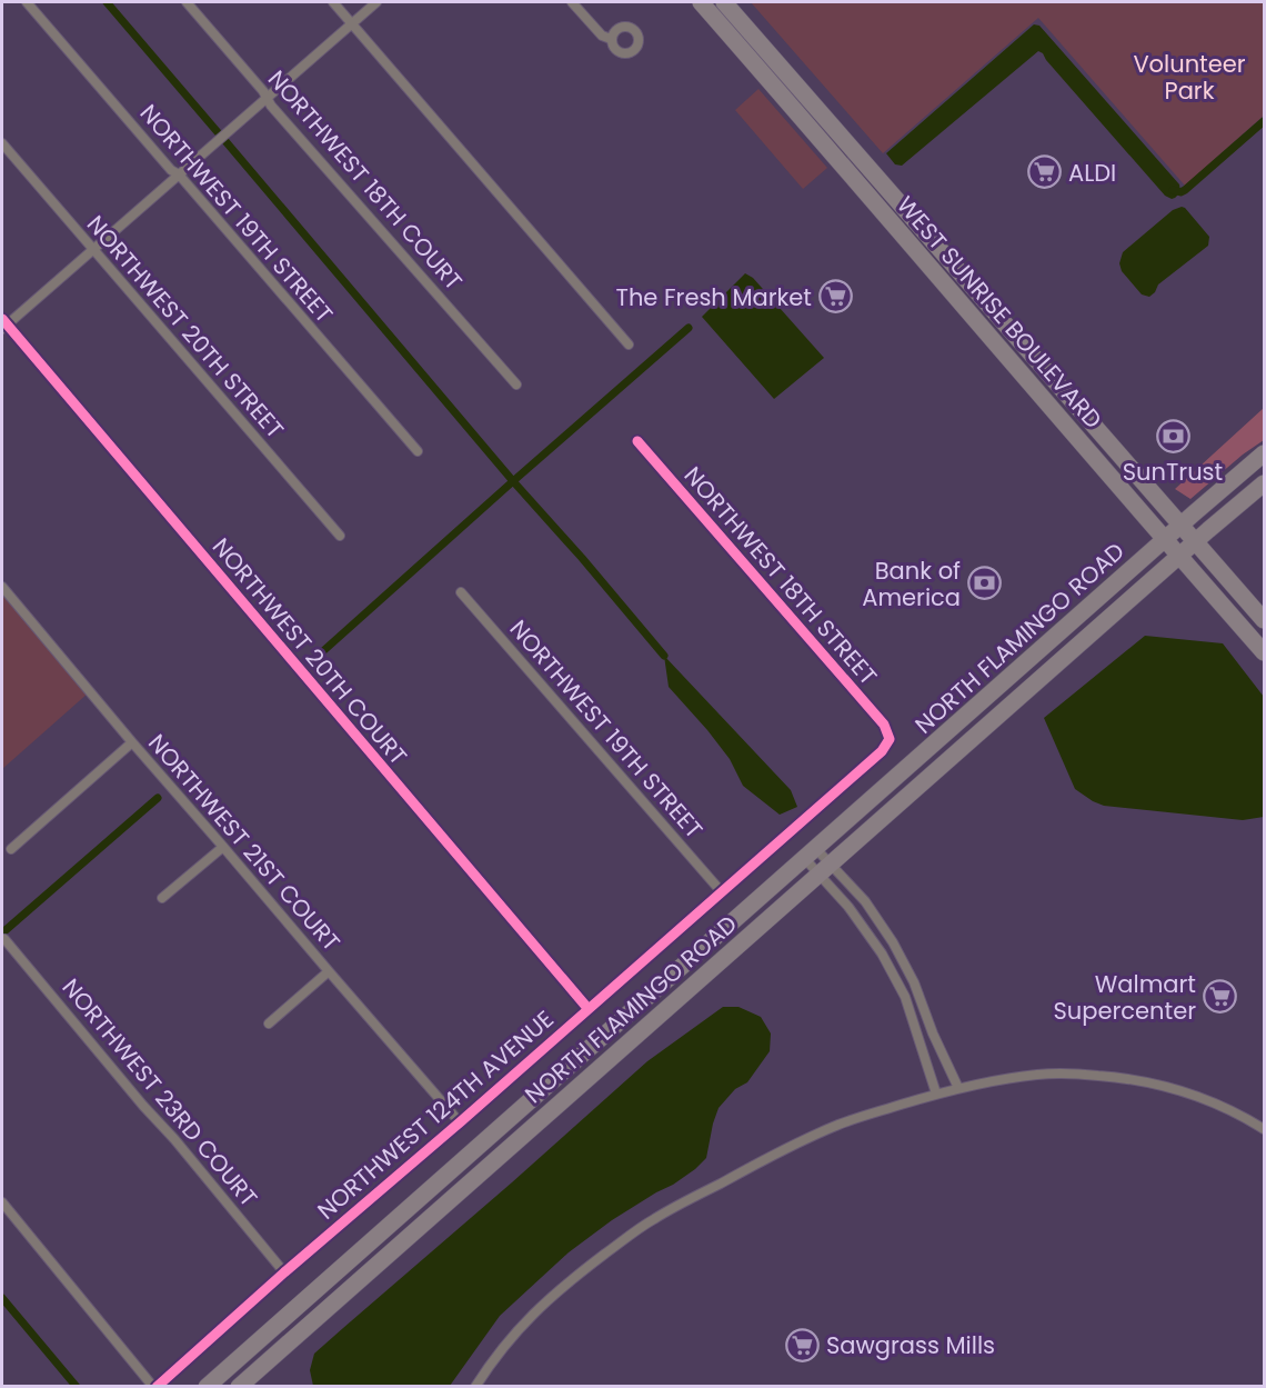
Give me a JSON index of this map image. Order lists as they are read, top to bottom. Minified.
{"streets":{"highway":["WEST SUNRISE BOULEVARD","NORTH FLAMINGO ROAD"],"street":["NORTHWEST 18TH COURT","NORTHWEST 19TH STREET","NORTHWEST 20TH STREET","NORTHWEST 18TH STREET","NORTHWEST 20TH COURT","NORTHWEST 21ST COURT","NORTHWEST 23RD COURT","NORTHWEST 124TH AVENUE"]},"crossings":[["NORTHWEST 19TH STREET","NORTHWEST 124TH AVENUE"],["WEST SUNRISE BOULEVARD","NORTH FLAMINGO ROAD"],["NORTHWEST 18TH STREET","NORTHWEST 124TH AVENUE"],["NORTHWEST 20TH COURT","NORTHWEST 124TH AVENUE"],["NORTHWEST 21ST COURT","NORTHWEST 124TH AVENUE"],["NORTHWEST 23RD COURT","NORTHWEST 124TH AVENUE"]],"parks":["Volunteer Park"],"places":{"supermarket":["ALDI","The Fresh Market","Walmart Supercenter","Sawgrass Mills"],"bank":["SunTrust","Bank of America"]}}
